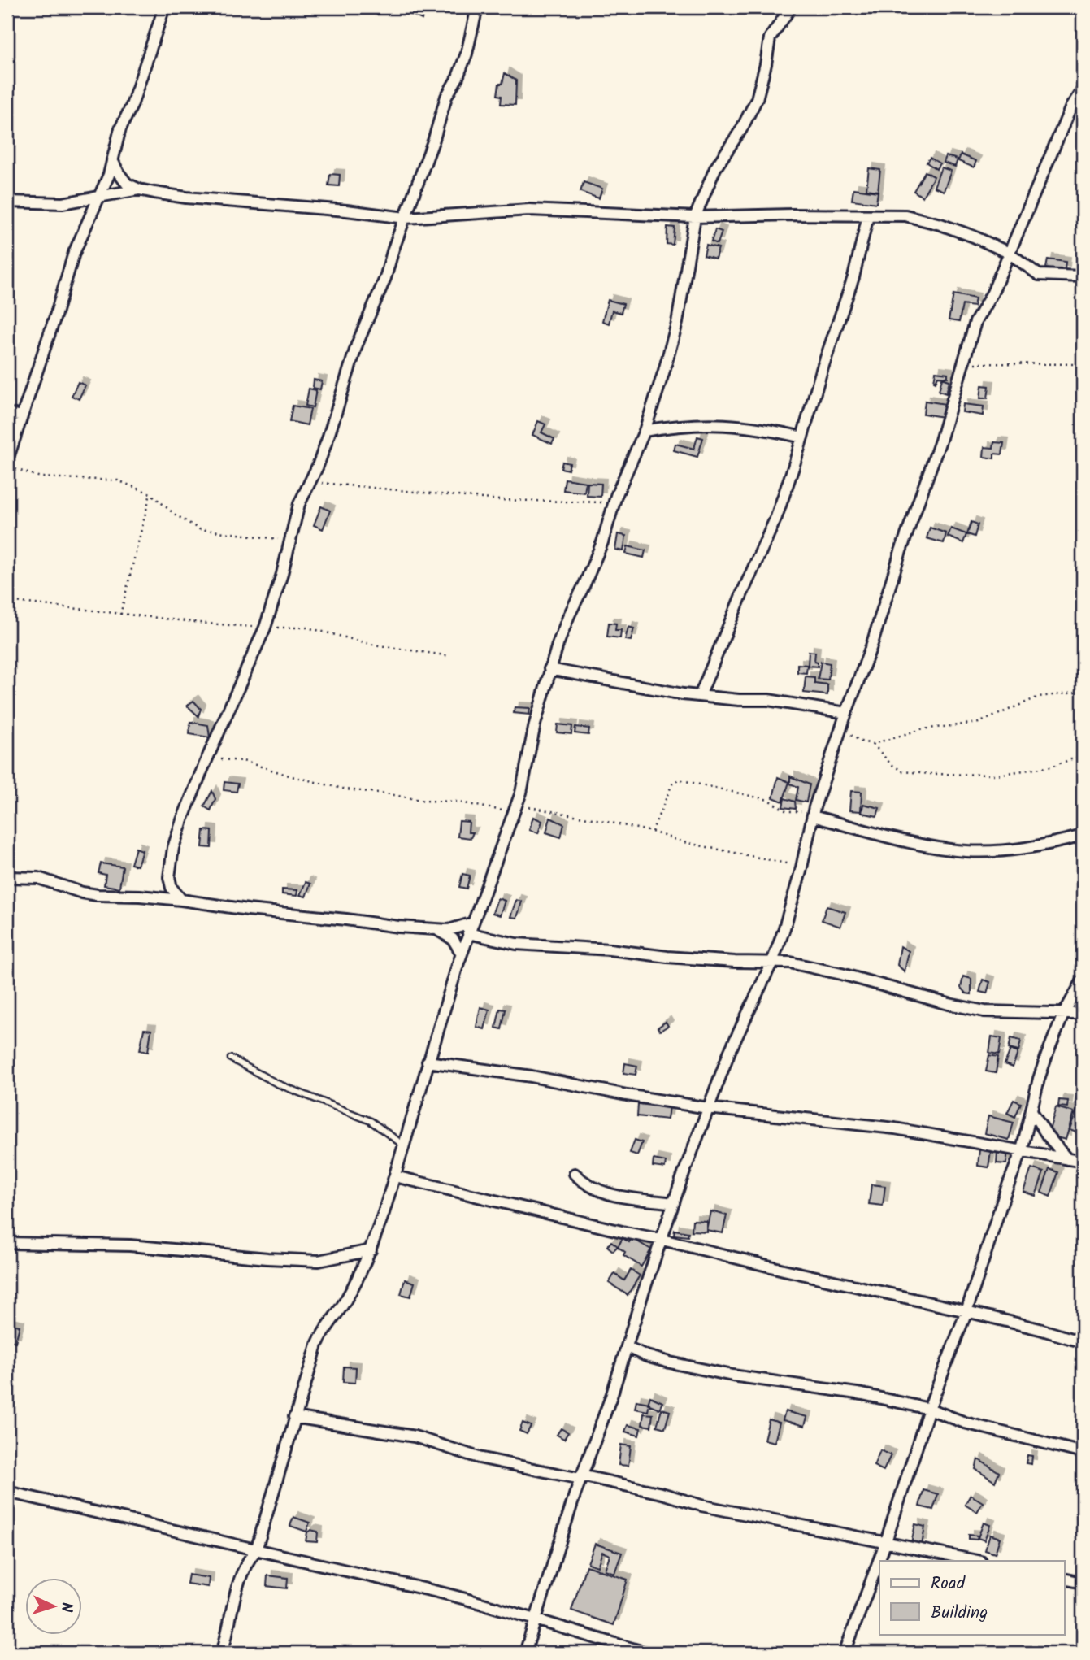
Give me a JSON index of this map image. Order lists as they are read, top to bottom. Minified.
{"legend":["Road","Building"],"north":"right"}
